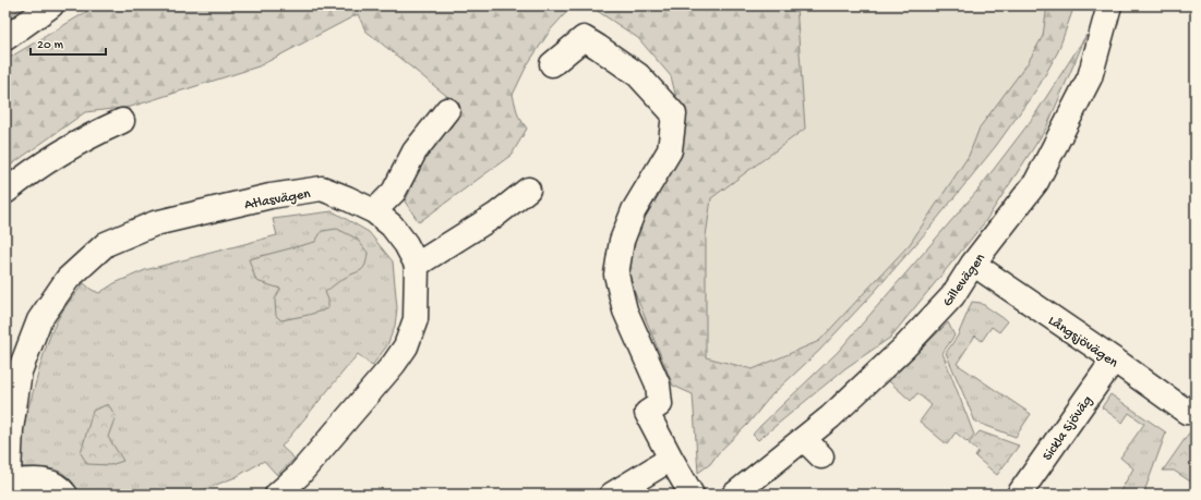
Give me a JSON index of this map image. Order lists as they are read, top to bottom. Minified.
{"streets":{"street":["Atlasvägen","Gillevägen","Långsjövägen","Sickla Sjöväg"]},"crossings":[["Gillevägen","Långsjövägen"],["Långsjövägen","Sickla Sjöväg"]],"scale_bar":"20 m"}
